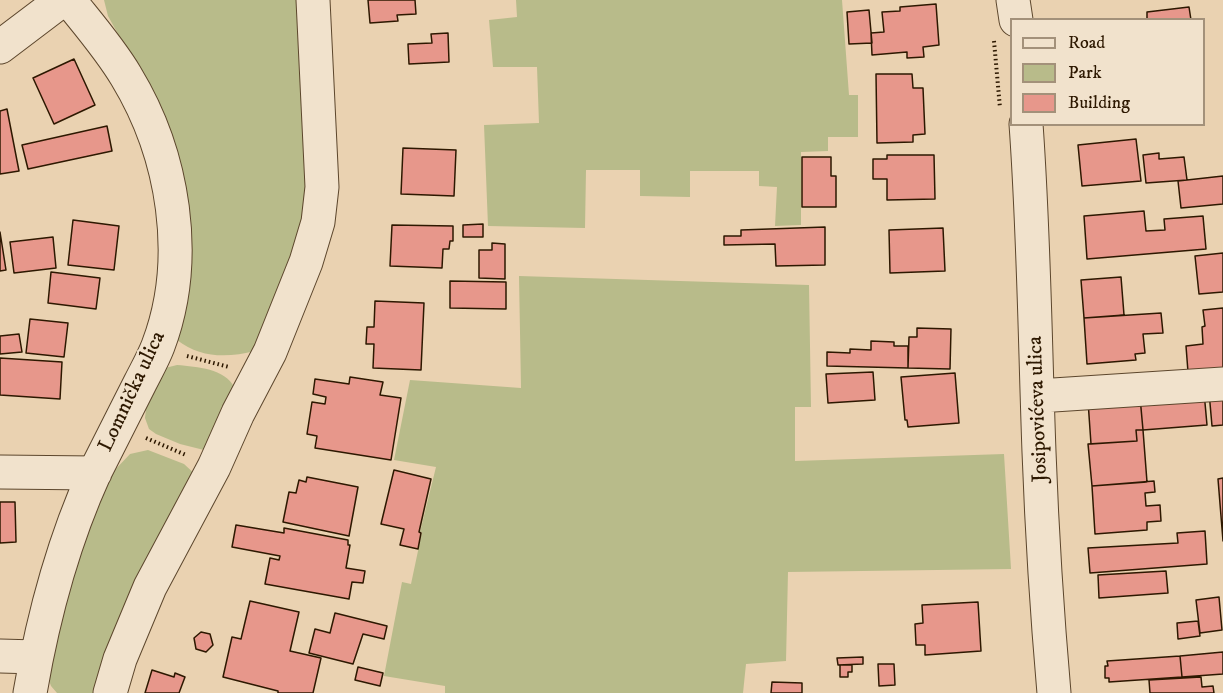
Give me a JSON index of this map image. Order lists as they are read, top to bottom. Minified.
{"streets":{"street":["Lomnička ulica","Josipovićeva ulica"]},"legend":["Road","Park","Building"]}
